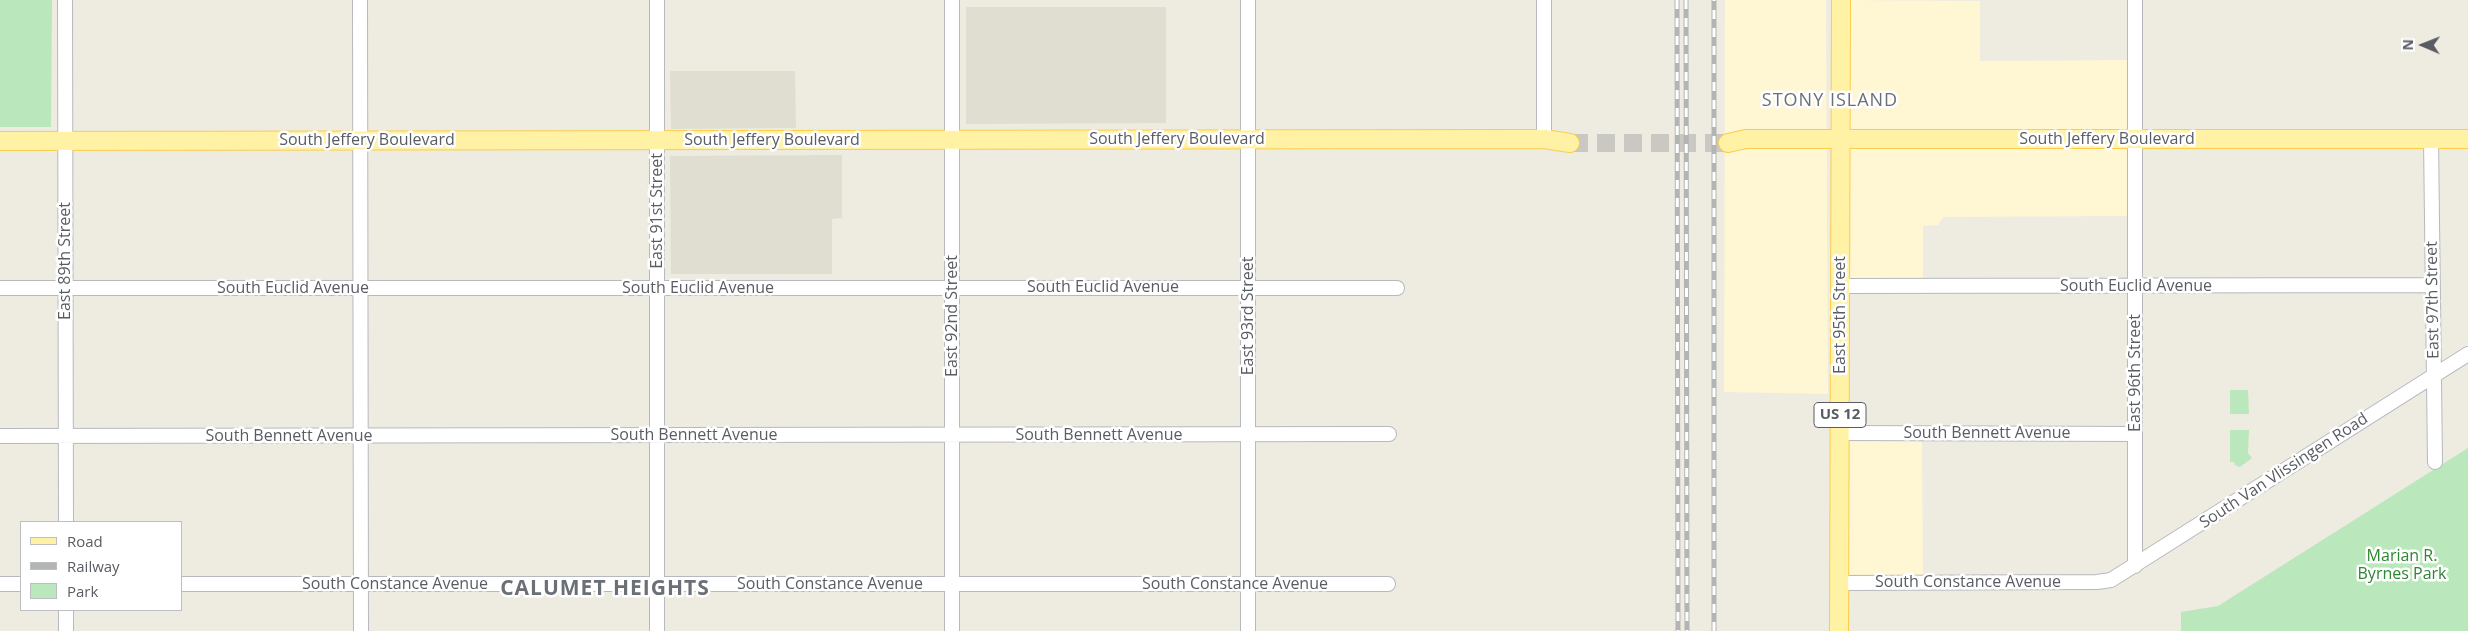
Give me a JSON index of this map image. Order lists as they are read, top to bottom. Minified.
{"streets":{"main road":["South Jeffery Boulevard","East 95th Street","US 12"],"street":["East 91st Street","East 89th Street","South Euclid Avenue","East 97th Street","East 92nd Street","East 93rd Street","East 96th Street","South Bennett Avenue","South Van Vlissingen Road","South Constance Avenue"]},"crossings":[["South Jeffery Boulevard","East 91st Street"],["South Jeffery Boulevard","East 89th Street"],["South Jeffery Boulevard","East 97th Street"],["South Jeffery Boulevard","East 95th Street"],["South Jeffery Boulevard","East 92nd Street"],["South Jeffery Boulevard","East 93rd Street"],["South Jeffery Boulevard","East 96th Street"],["East 91st Street","South Euclid Avenue"],["East 91st Street","South Bennett Avenue"],["East 91st Street","South Constance Avenue"],["East 89th Street","South Euclid Avenue"],["East 89th Street","South Bennett Avenue"],["South Euclid Avenue","East 97th Street"],["South Euclid Avenue","East 95th Street"],["South Euclid Avenue","East 92nd Street"],["South Euclid Avenue","East 93rd Street"],["South Euclid Avenue","East 96th Street"],["East 97th Street","South Van Vlissingen Road"],["East 95th Street","South Bennett Avenue"],["East 95th Street","South Constance Avenue"],["East 92nd Street","South Bennett Avenue"],["East 92nd Street","South Constance Avenue"],["East 93rd Street","South Bennett Avenue"],["East 93rd Street","South Constance Avenue"],["East 96th Street","South Bennett Avenue"],["East 96th Street","South Van Vlissingen Road"],["South Van Vlissingen Road","South Constance Avenue"]],"districts":["STONY ISLAND","CALUMET HEIGHTS"],"parks":["Marian R. Byrnes Park"],"legend":["Road","Railway","Park"],"north":"left"}
